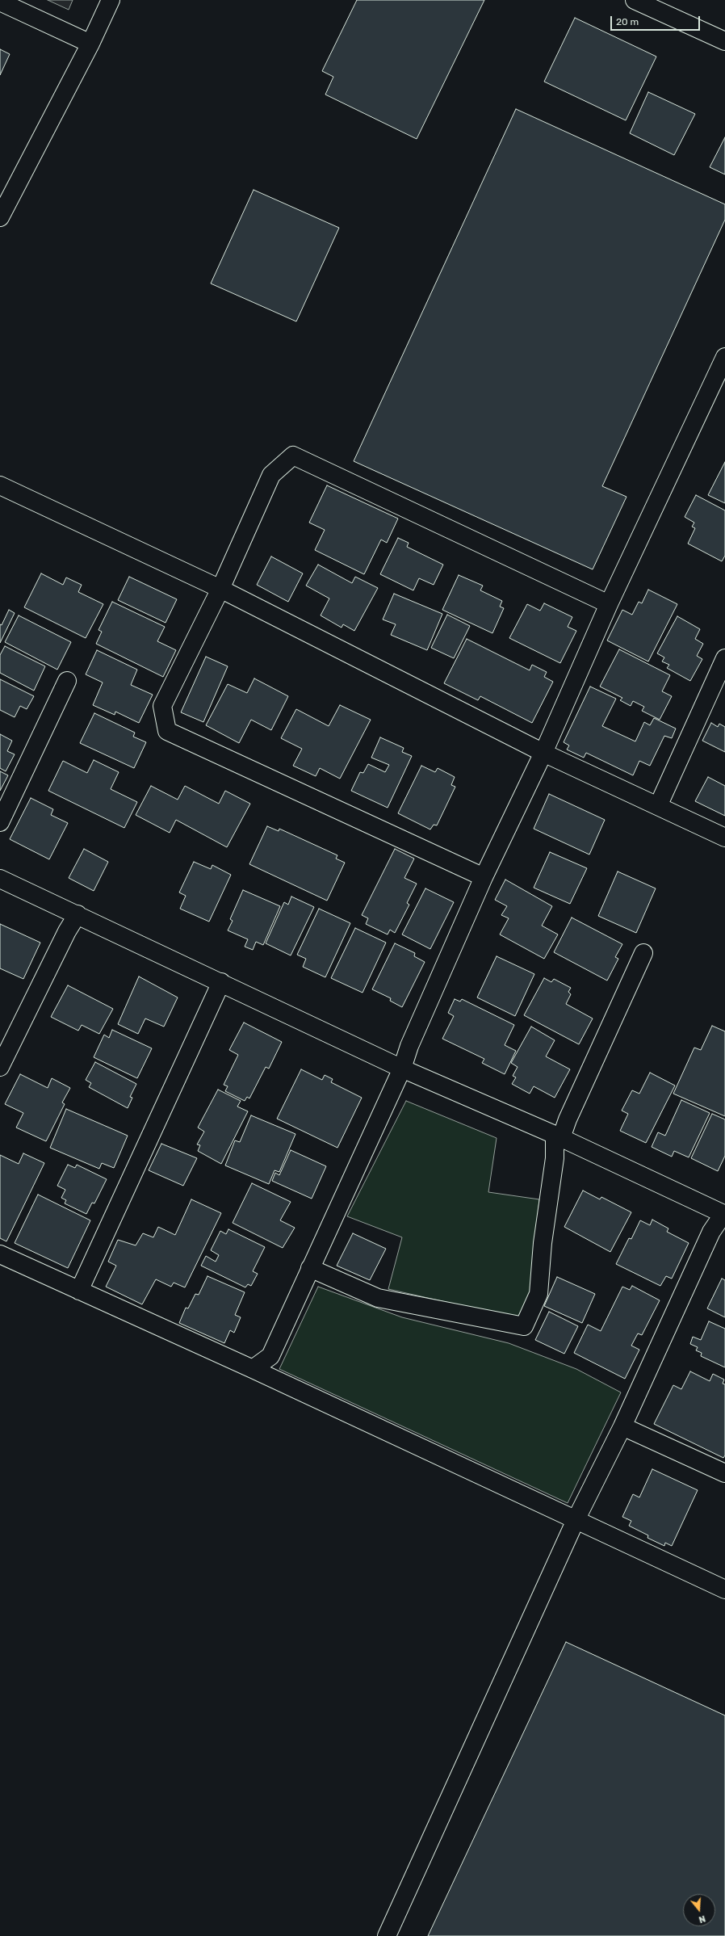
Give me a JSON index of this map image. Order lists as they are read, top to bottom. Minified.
{"scale_bar":"20 m","north":"bottom"}
